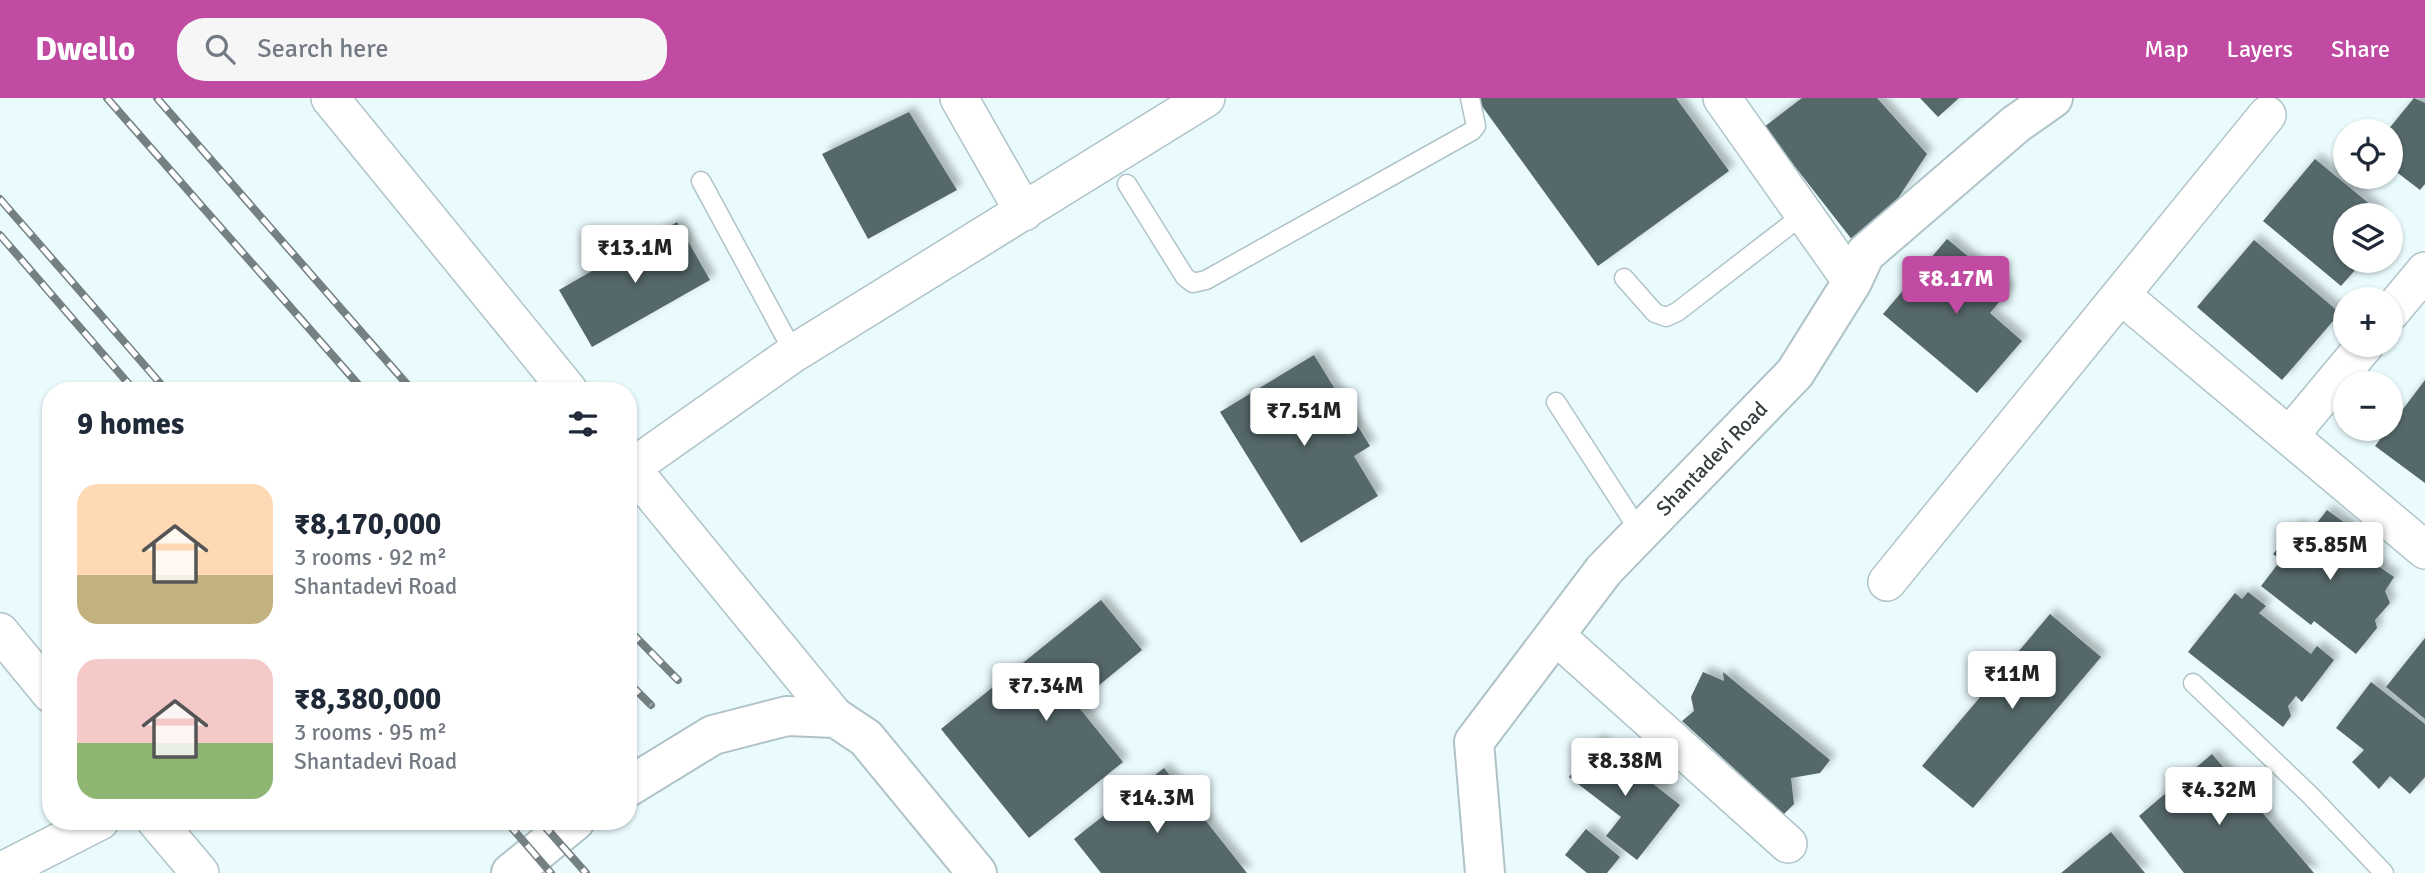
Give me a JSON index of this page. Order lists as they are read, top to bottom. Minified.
{"streets":{"main road":["Shantadevi Road"]},"page":{"header":"Dwello","search":"Search here","nav":["Map","Layers","Share"],"map_buttons":["+","−"],"price":["₹13.1M","₹8.17M","₹7.51M","₹5.85M","₹11M","₹7.34M","₹8.38M","₹4.32M","₹14.3M"],"heading":"9 homes","list":[{"name":"₹8,170,000","note":"3 rooms · 92 m² · Shantadevi Road"},{"name":"₹8,380,000","note":"3 rooms · 95 m² · Shantadevi Road"}]}}
